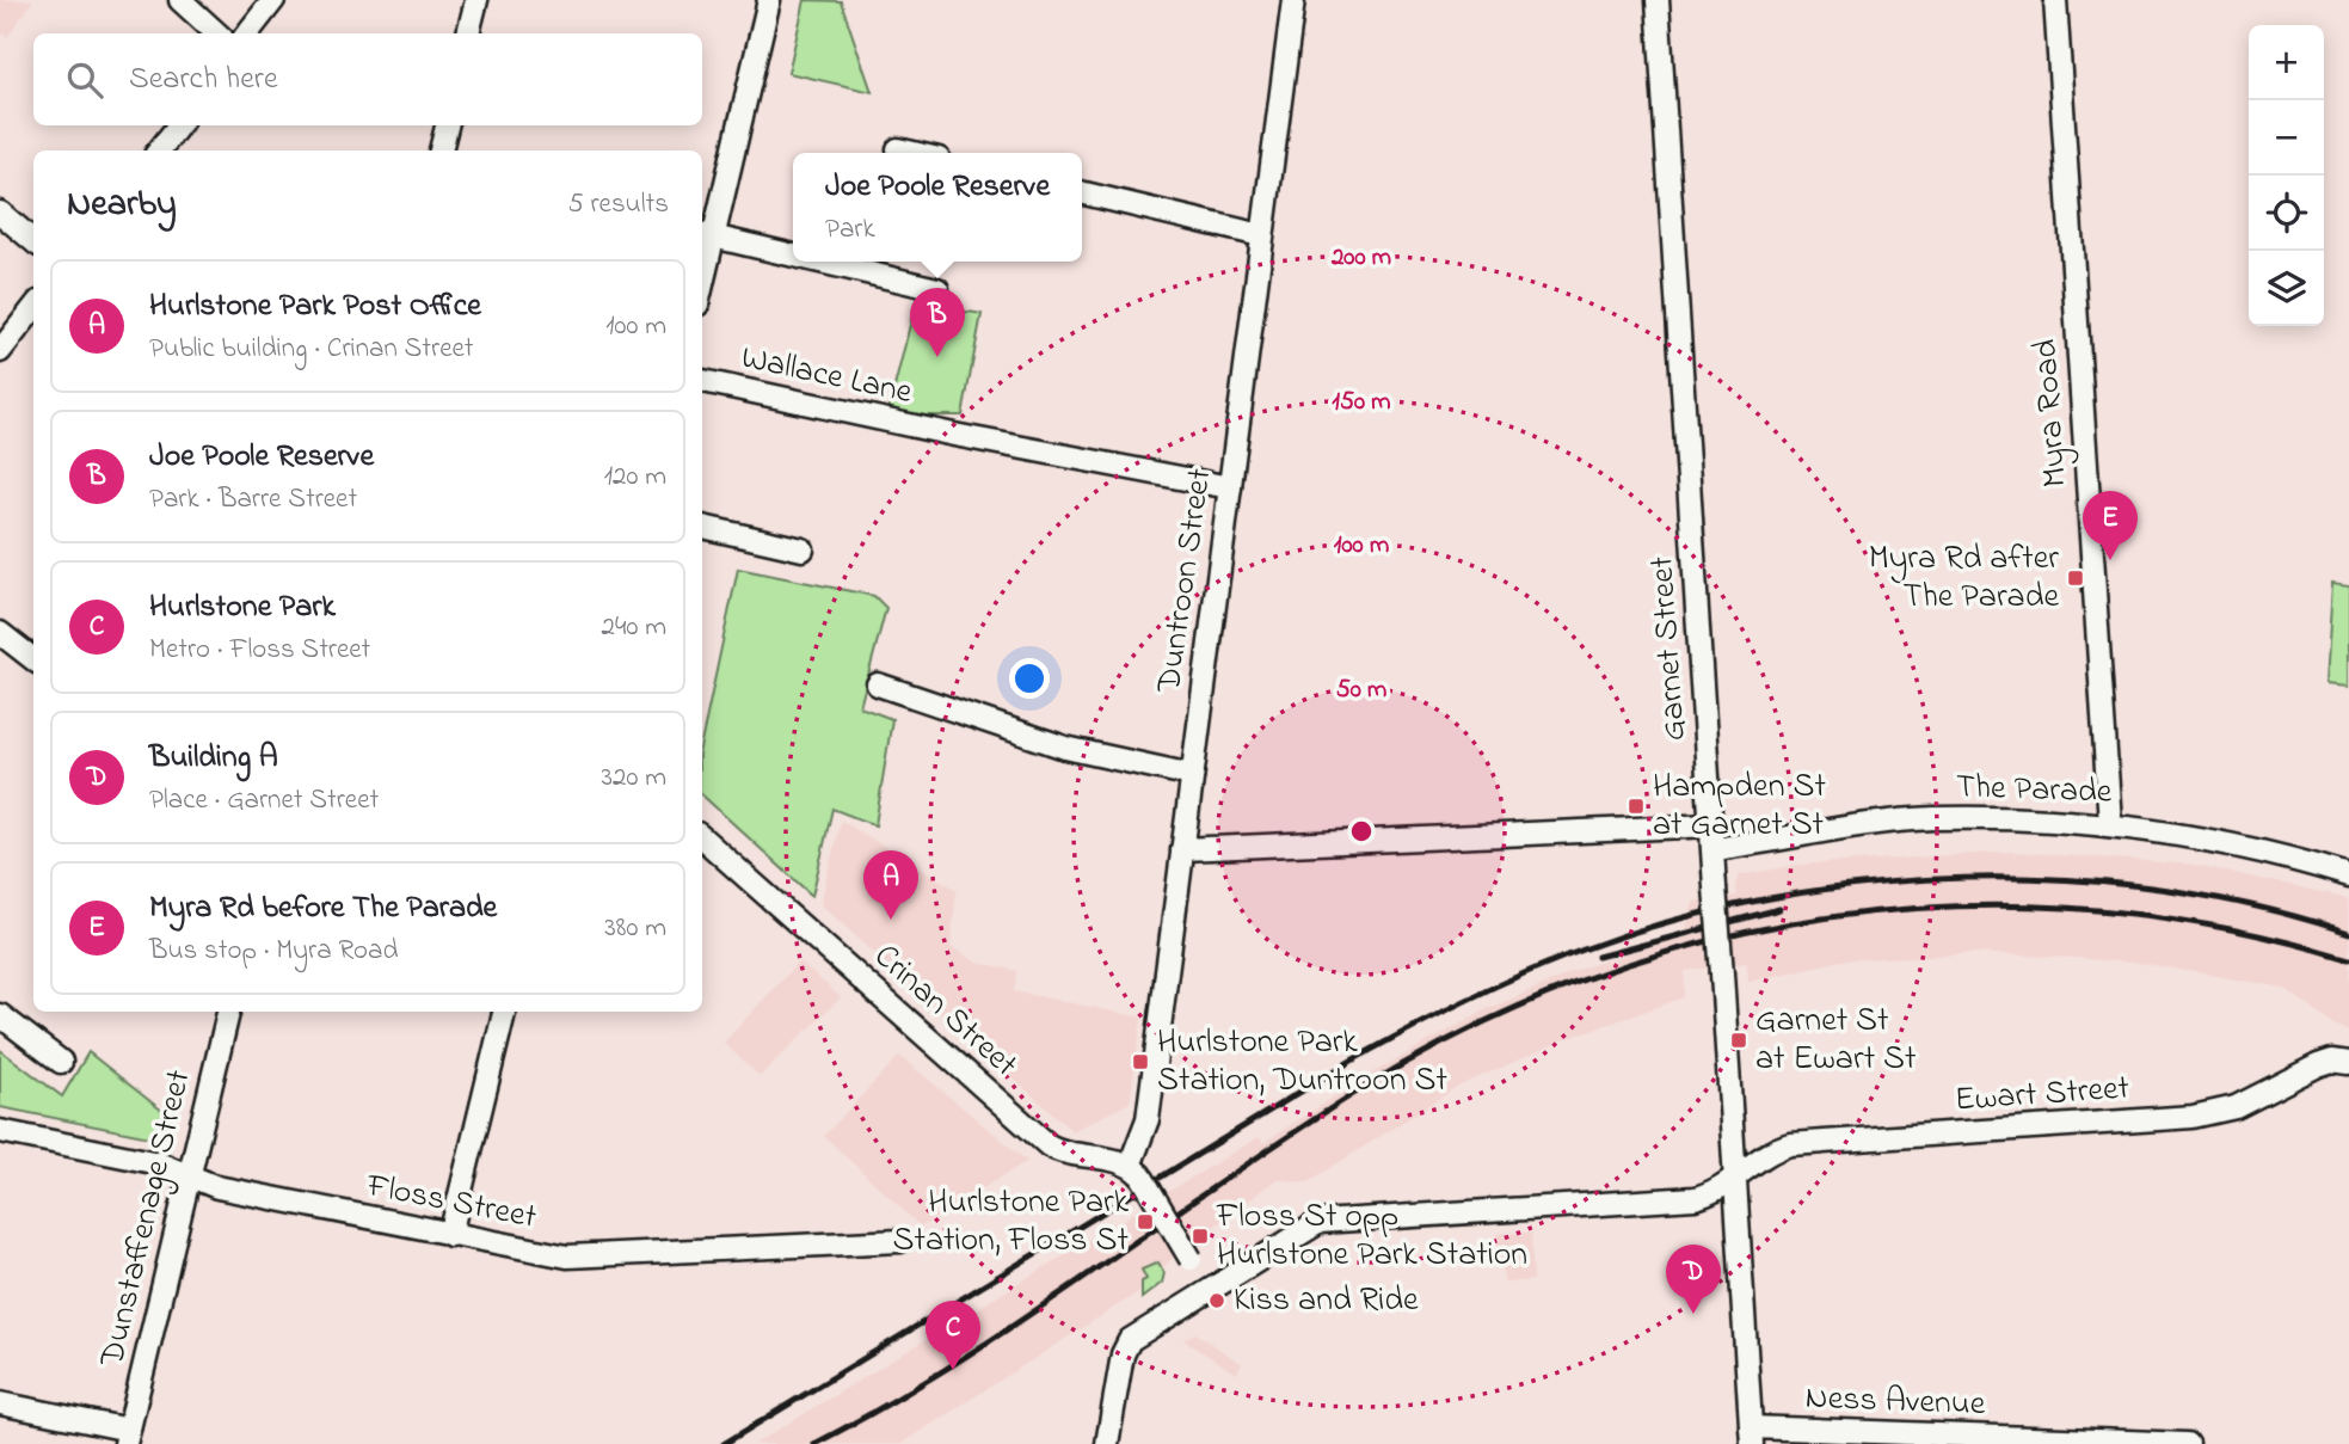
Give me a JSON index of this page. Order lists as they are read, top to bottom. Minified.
{"streets":{"street":["Wallace Lane","Myra Road","Duntroon Street","Garnet Street","The Parade","Crinan Street","Ewart Street","Floss Street","Dunstaffenage Street","Ness Avenue"]},"crossings":[["Wallace Lane","Duntroon Street"],["Myra Road","The Parade"],["Duntroon Street","Crinan Street"],["Garnet Street","The Parade"],["Garnet Street","Ewart Street"],["Garnet Street","Ness Avenue"],["Floss Street","Dunstaffenage Street"]],"places":{"transit":["Myra Rd after The Parade","Hampden St at Garnet St","Garnet St at Ewart St","Hurlstone Park Station, Duntroon St","Hurlstone Park Station, Floss St","Floss St opp Hurlstone Park Station"],"other":["Kiss and Ride"]},"page":{"map_buttons":["+","−"],"search":"Search here","heading":["Nearby","5 results"],"popup":["Joe Poole Reserve","Park"],"list":[{"mark":"A","name":"Hurlstone Park Post Office","note":"Public building · Crinan Street","value":"100 m"},{"mark":"B","name":"Joe Poole Reserve","note":"Park · Barre Street","value":"120 m"},{"mark":"C","name":"Hurlstone Park","note":"Metro · Floss Street","value":"240 m"},{"mark":"D","name":"Building A","note":"Place · Garnet Street","value":"320 m"},{"mark":"E","name":"Myra Rd before The Parade","note":"Bus stop · Myra Road","value":"380 m"}],"pins":["B","E","A","D","C"]},"rings":["200 m","150 m","100 m","50 m"]}
